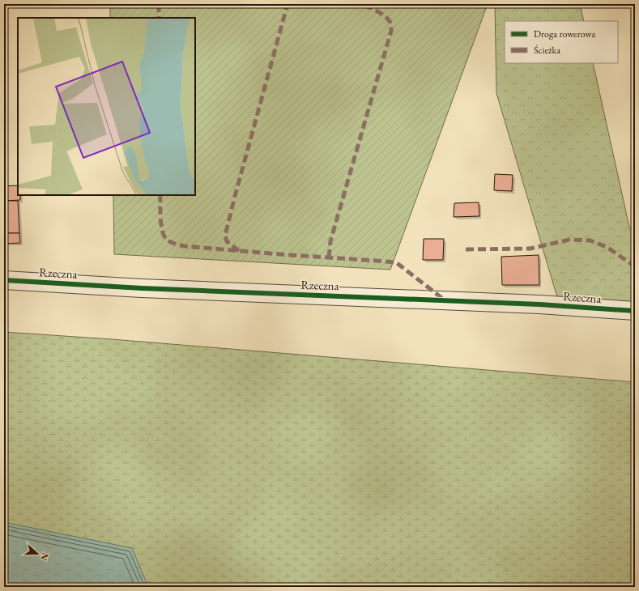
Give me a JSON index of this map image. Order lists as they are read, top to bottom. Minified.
{"streets":{"street":["Rzeczna"]},"legend":["Droga rowerowa","Ścieżka"],"north":"right"}
